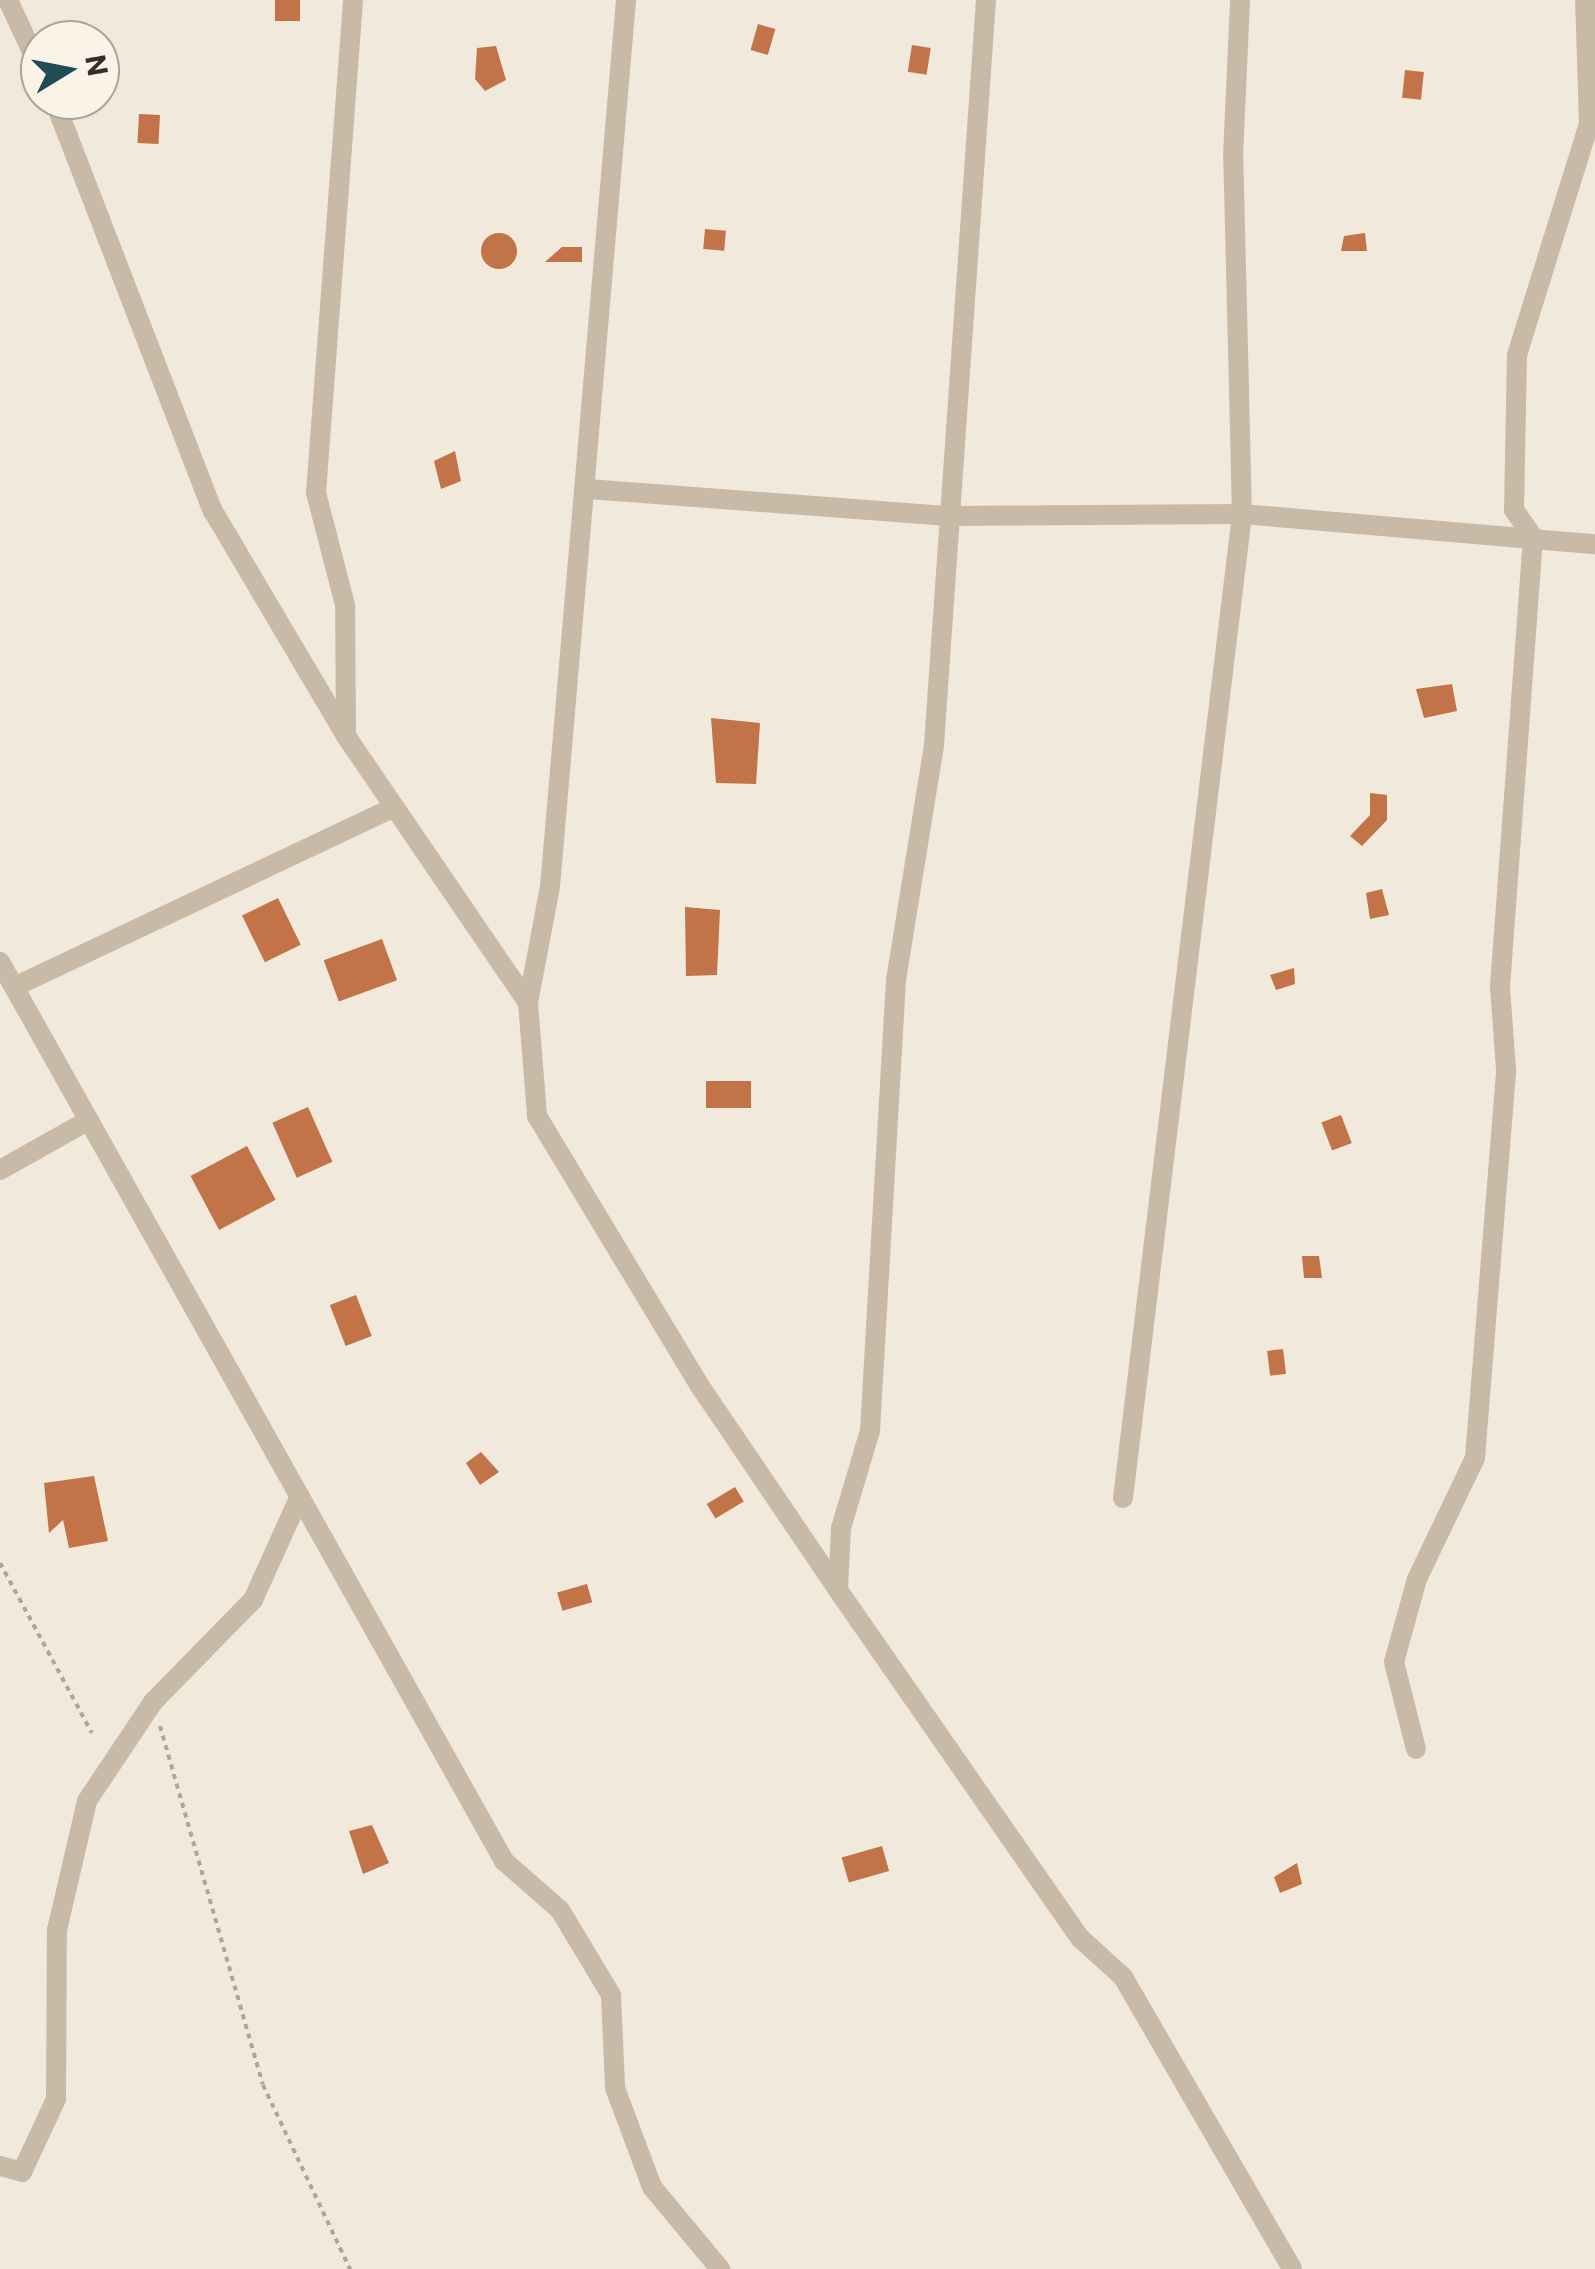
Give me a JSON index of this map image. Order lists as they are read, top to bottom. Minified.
{"north":"right"}
